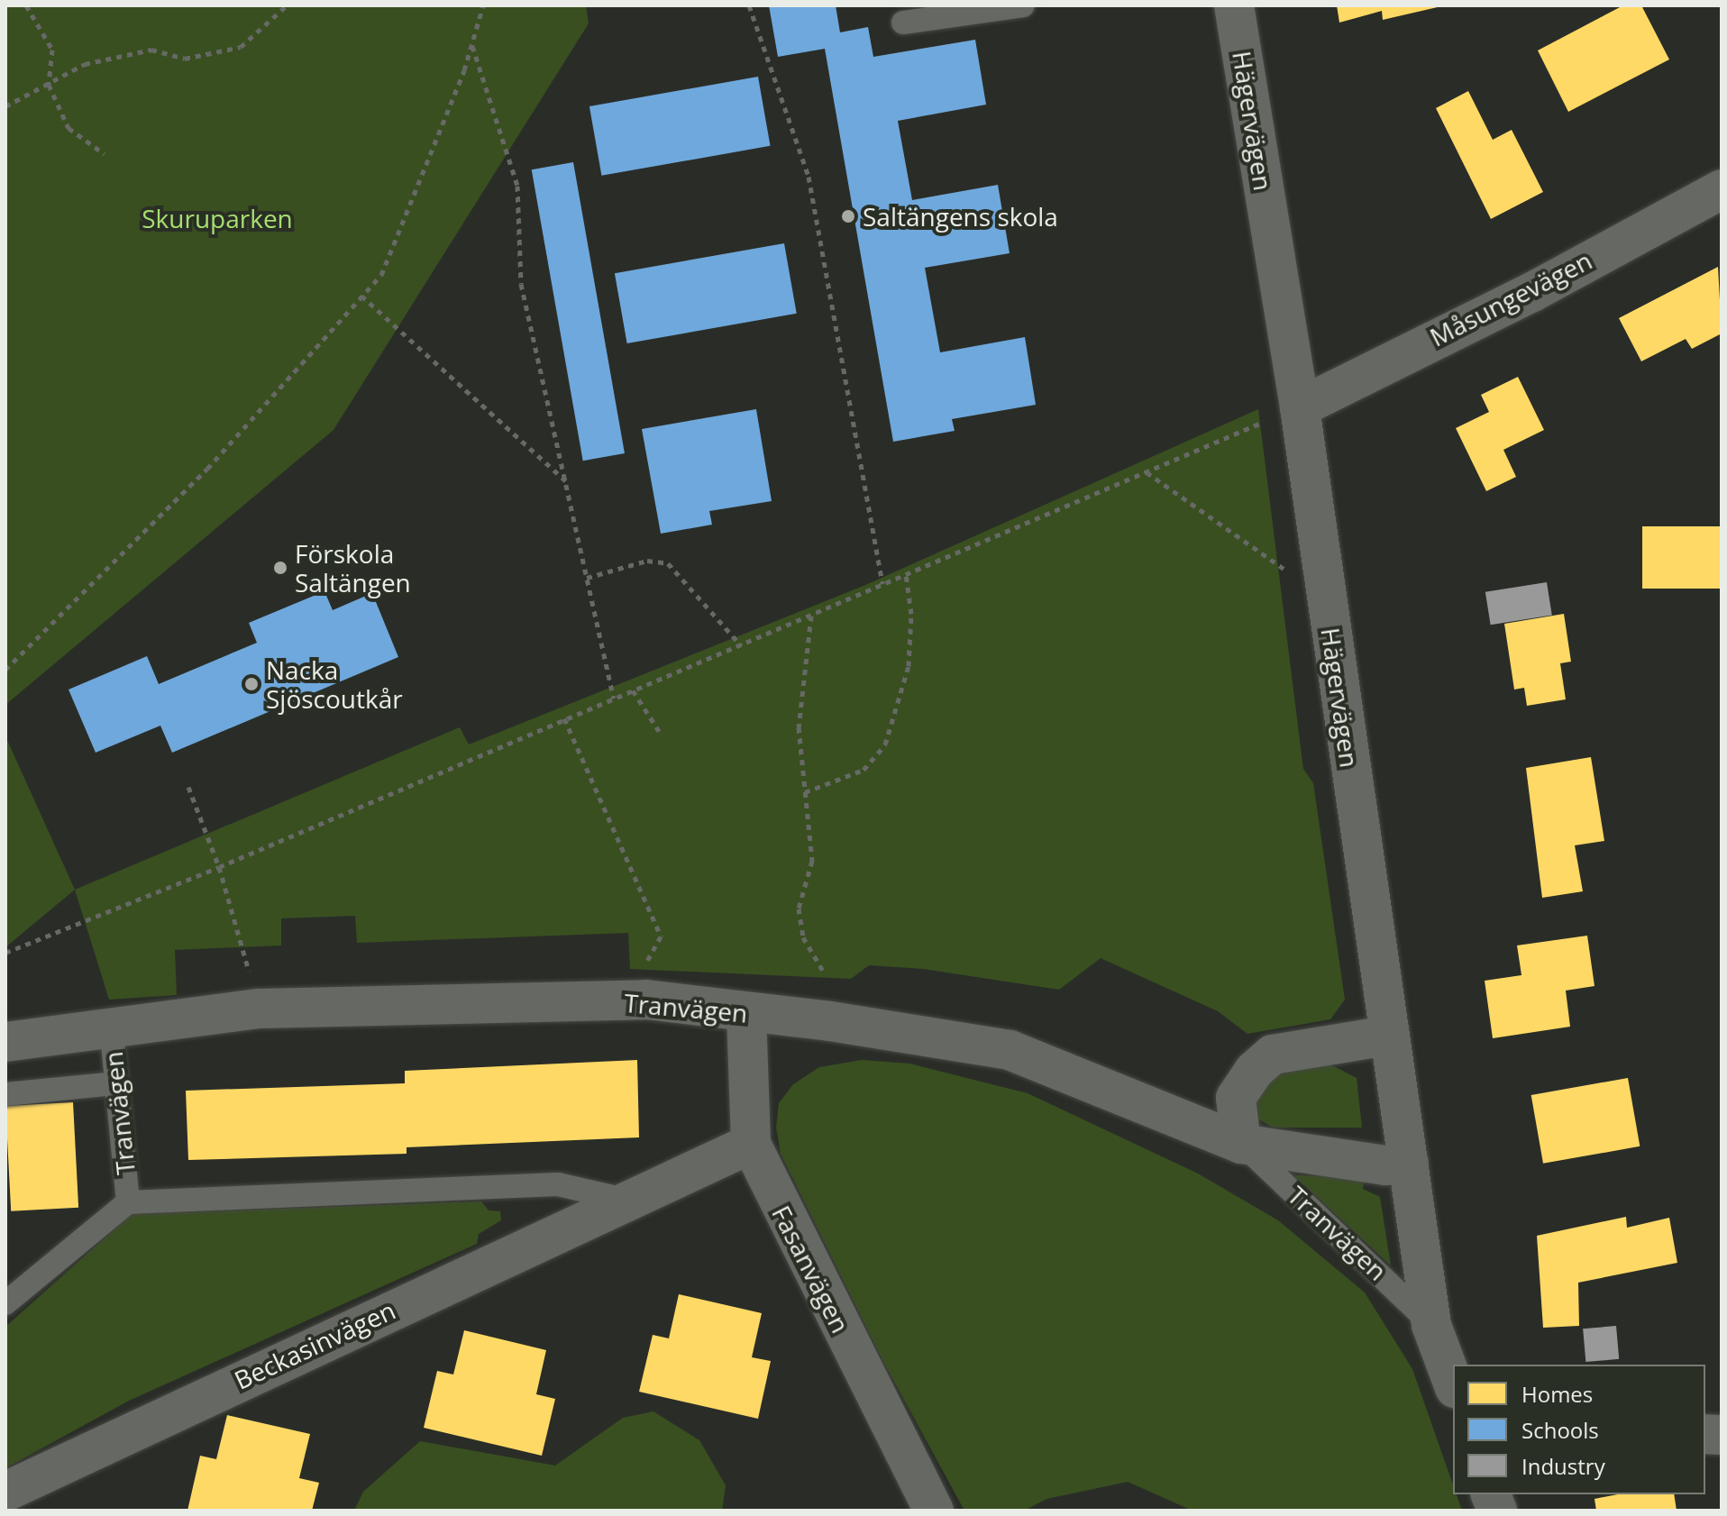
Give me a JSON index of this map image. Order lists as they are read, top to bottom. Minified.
{"streets":{"street":["Hägervägen","Måsungevägen","Tranvägen","Fasanvägen","Beckasinvägen"]},"crossings":[["Hägervägen","Måsungevägen"],["Hägervägen","Tranvägen"],["Tranvägen","Fasanvägen"],["Fasanvägen","Beckasinvägen"]],"parks":["Skuruparken"],"places":["Saltängens skola","Förskola Saltängen","Nacka Sjöscoutkår"],"legend":["Homes","Schools","Industry"]}
